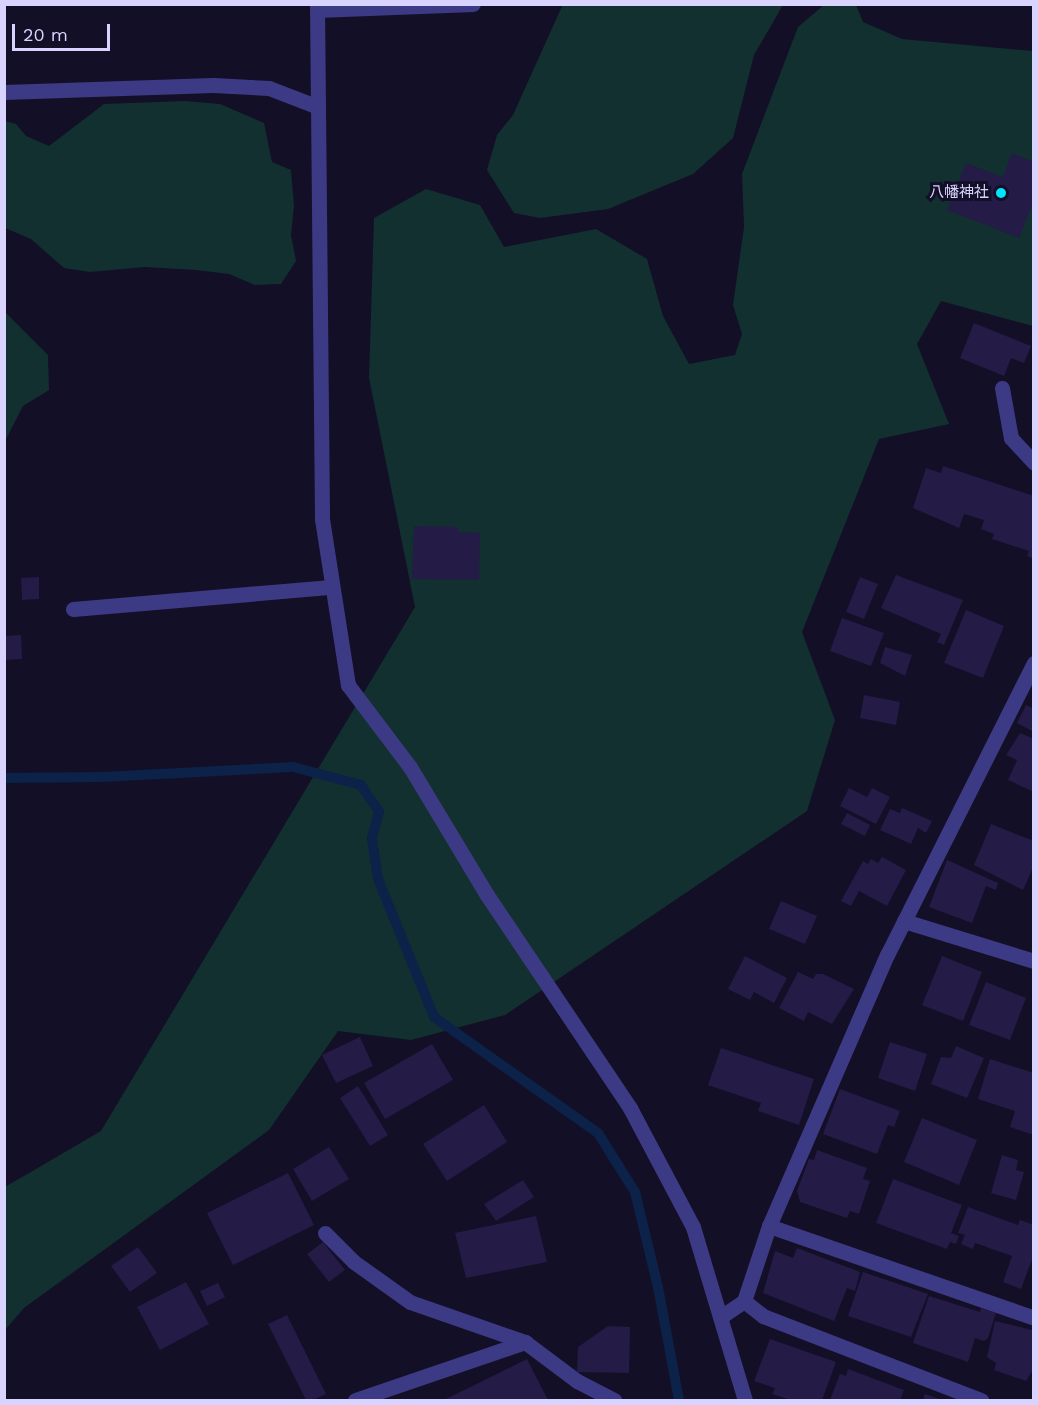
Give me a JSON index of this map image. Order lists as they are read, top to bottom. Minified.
{"places":["八幡神社"],"scale_bar":"20 m"}
